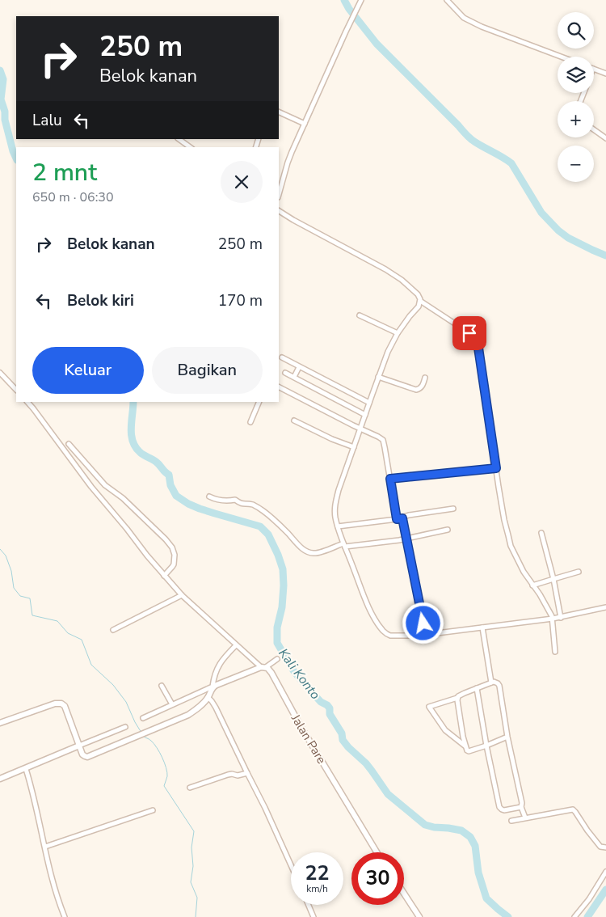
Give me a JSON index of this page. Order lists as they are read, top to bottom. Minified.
{"streets":{"street":["Jalan Pare"]},"water":["Kali Konto"],"page":{"map_buttons":["+","−"],"turn":["250 m","Belok kanan"],"then":"Lalu","heading":["2 mnt","650 m · 06:30"],"list":[{"name":"Belok kanan","value":"250 m"},{"name":"Belok kiri","value":"170 m"}],"buttons":["Keluar","Bagikan"],"speed":"22 km/h","limit":"30"}}
